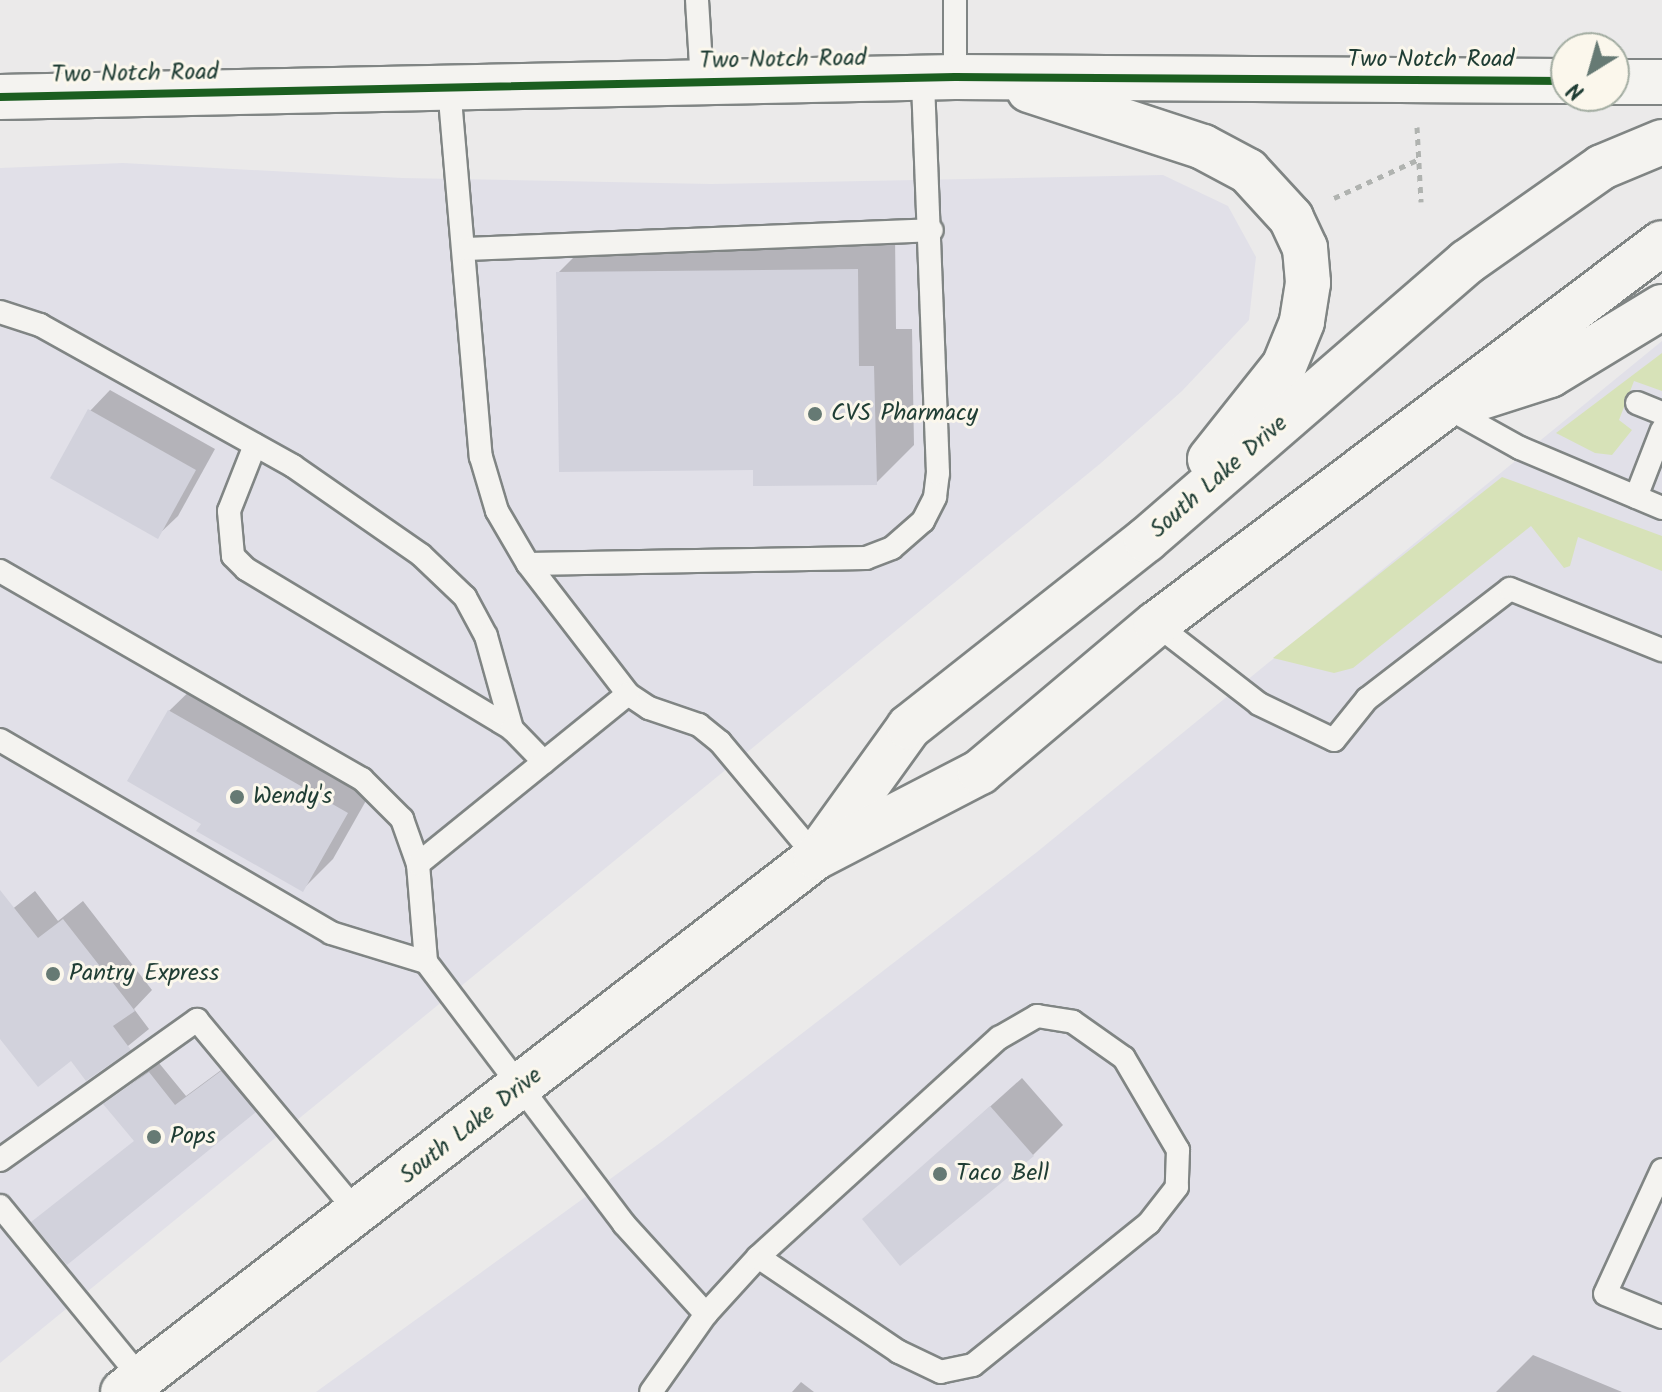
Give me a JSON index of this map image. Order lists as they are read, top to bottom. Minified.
{"streets":{"main road":["Two Notch Road","South Lake Drive"]},"places":["CVS Pharmacy","Wendy's","Pantry Express","Pops","Taco Bell"],"north":"bottom left"}
